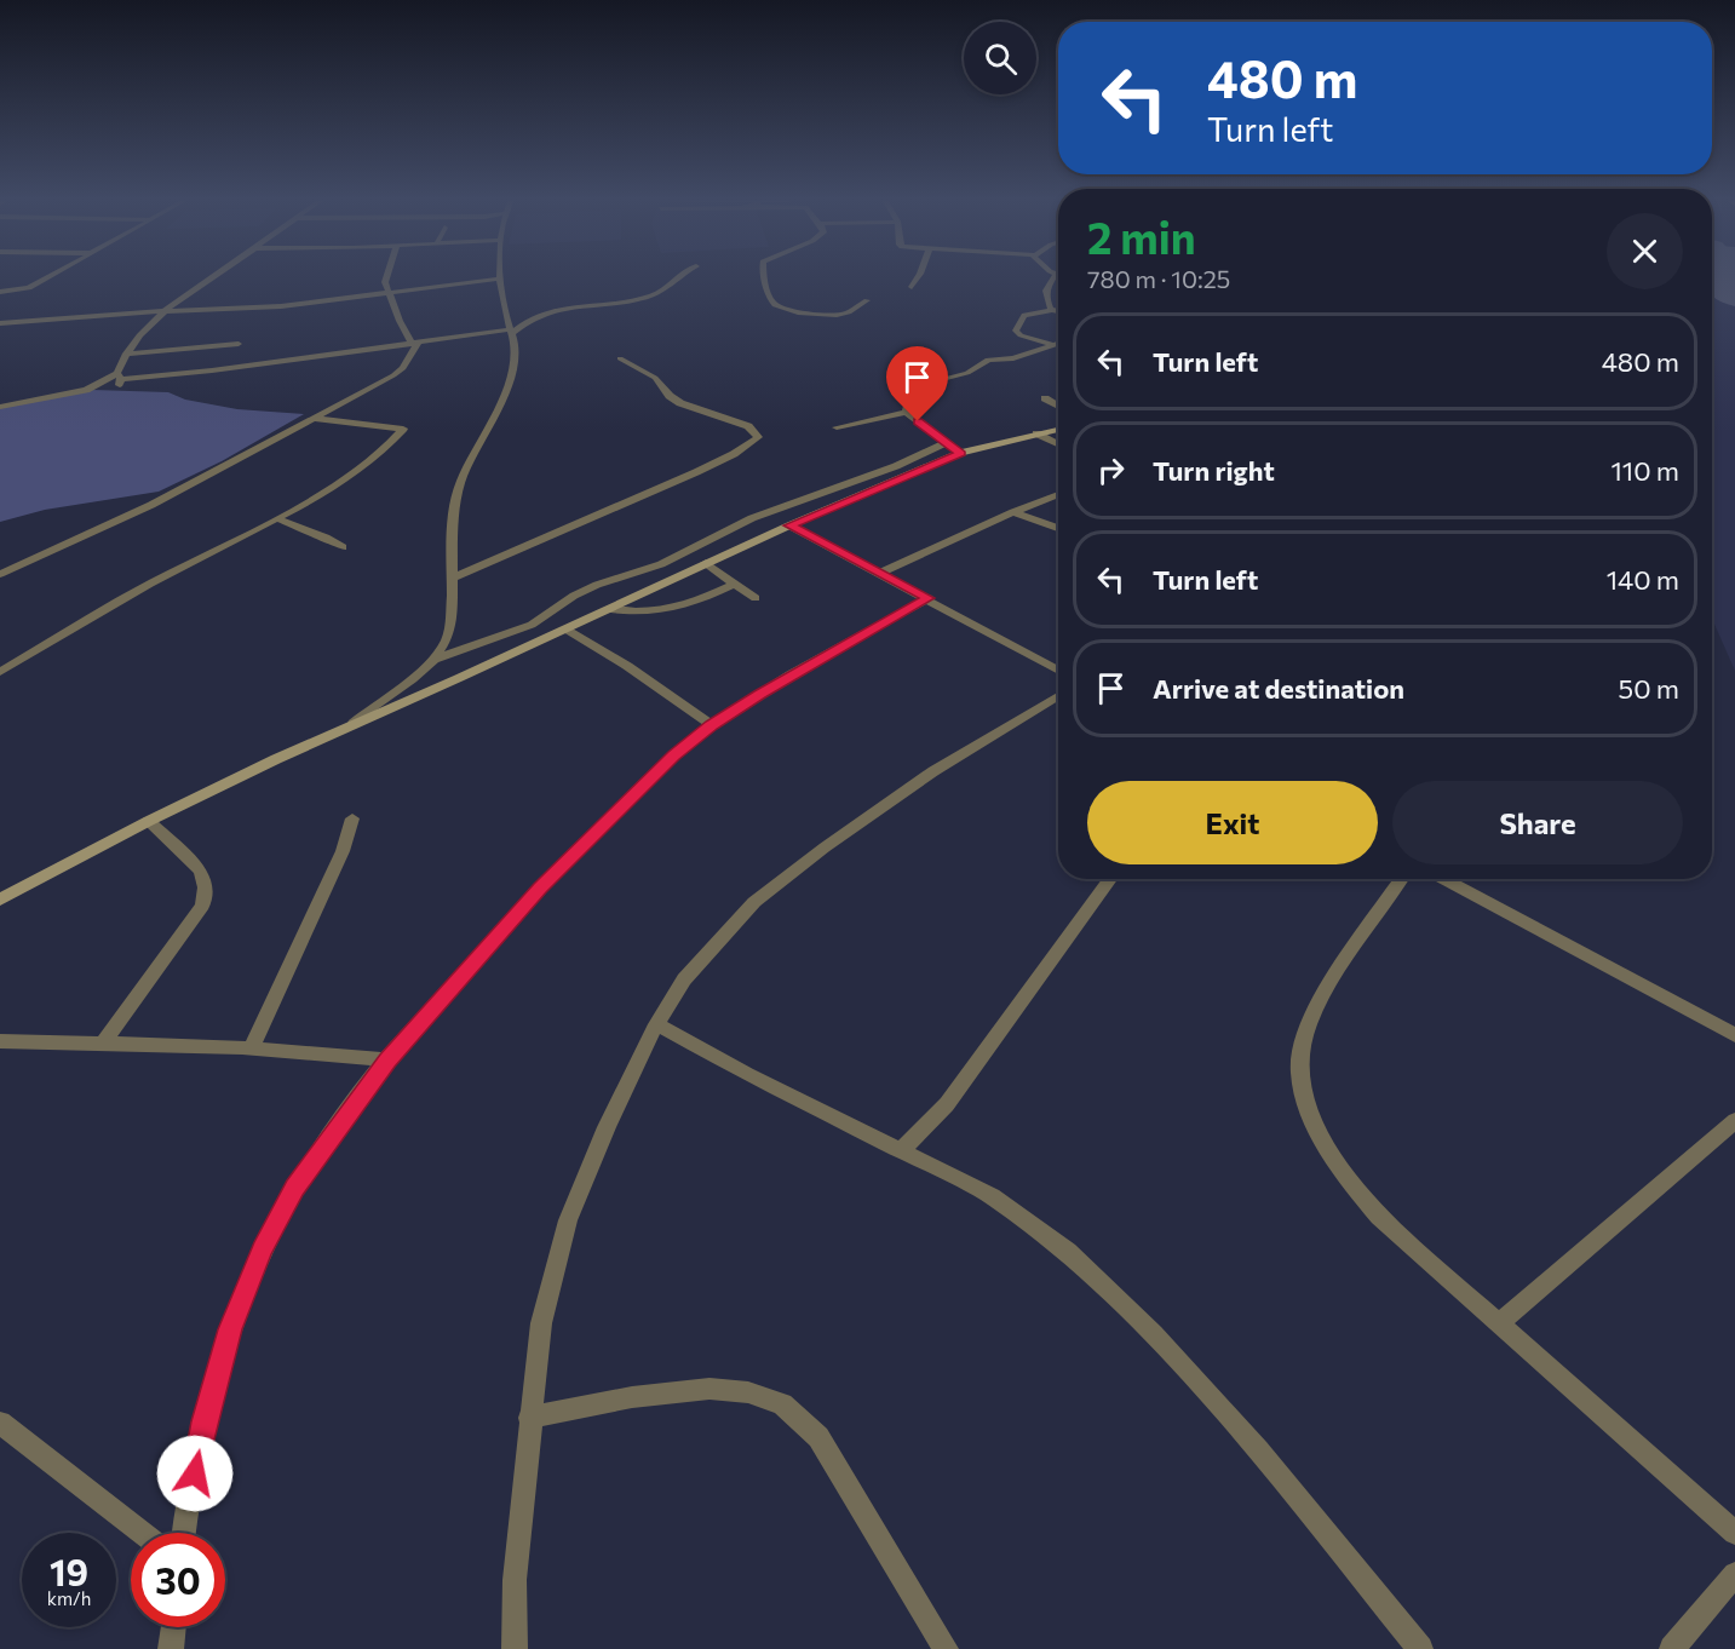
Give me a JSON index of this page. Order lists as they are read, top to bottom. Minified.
{"page":{"turn":["480 m","Turn left"],"heading":["2 min","780 m · 10:25"],"list":[{"name":"Turn left","value":"480 m"},{"name":"Turn right","value":"110 m"},{"name":"Turn left","value":"140 m"},{"name":"Arrive at destination","value":"50 m"}],"buttons":["Exit","Share"],"speed":"19 km/h","limit":"30"}}
